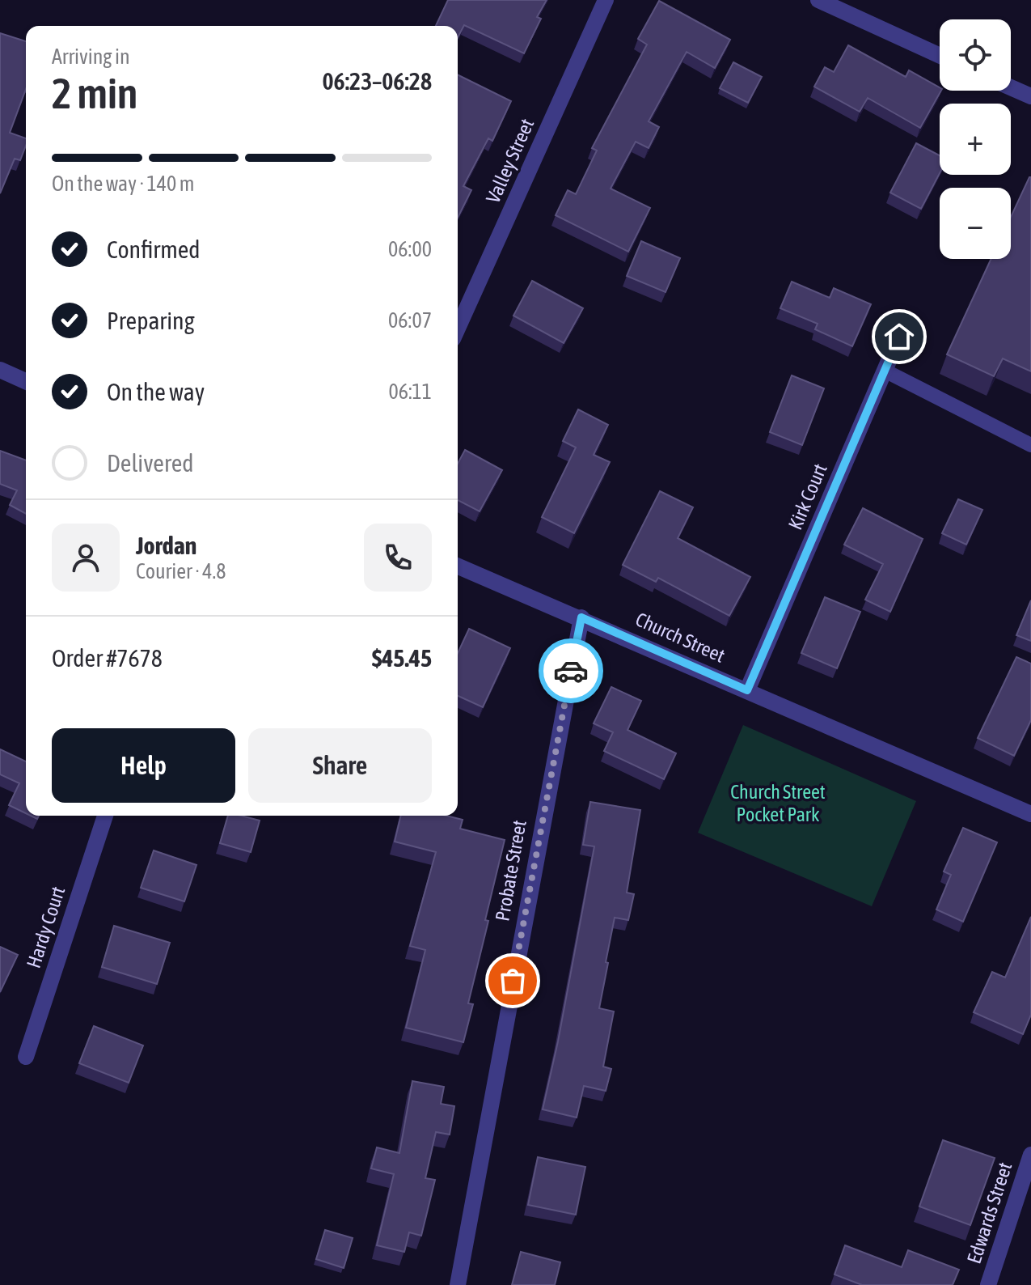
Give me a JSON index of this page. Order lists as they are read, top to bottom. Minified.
{"streets":{"street":["Valley Street","Kirk Court","Church Street","Probate Street","Hardy Court","Edwards Street"]},"crossings":[["Kirk Court","Church Street"],["Church Street","Probate Street"]],"parks":["Church Street Pocket Park"],"page":{"map_buttons":["+","−"],"heading":["2 min","Arriving in","06:23–06:28"],"panel":["Jordan","Courier · 4.8","Order #7678","$45.45"],"bar":"On the way · 140 m","list":[["Confirmed","06:00"],["Preparing","06:07"],["On the way","06:11"],"Delivered"],"buttons":["Help","Share"]}}
